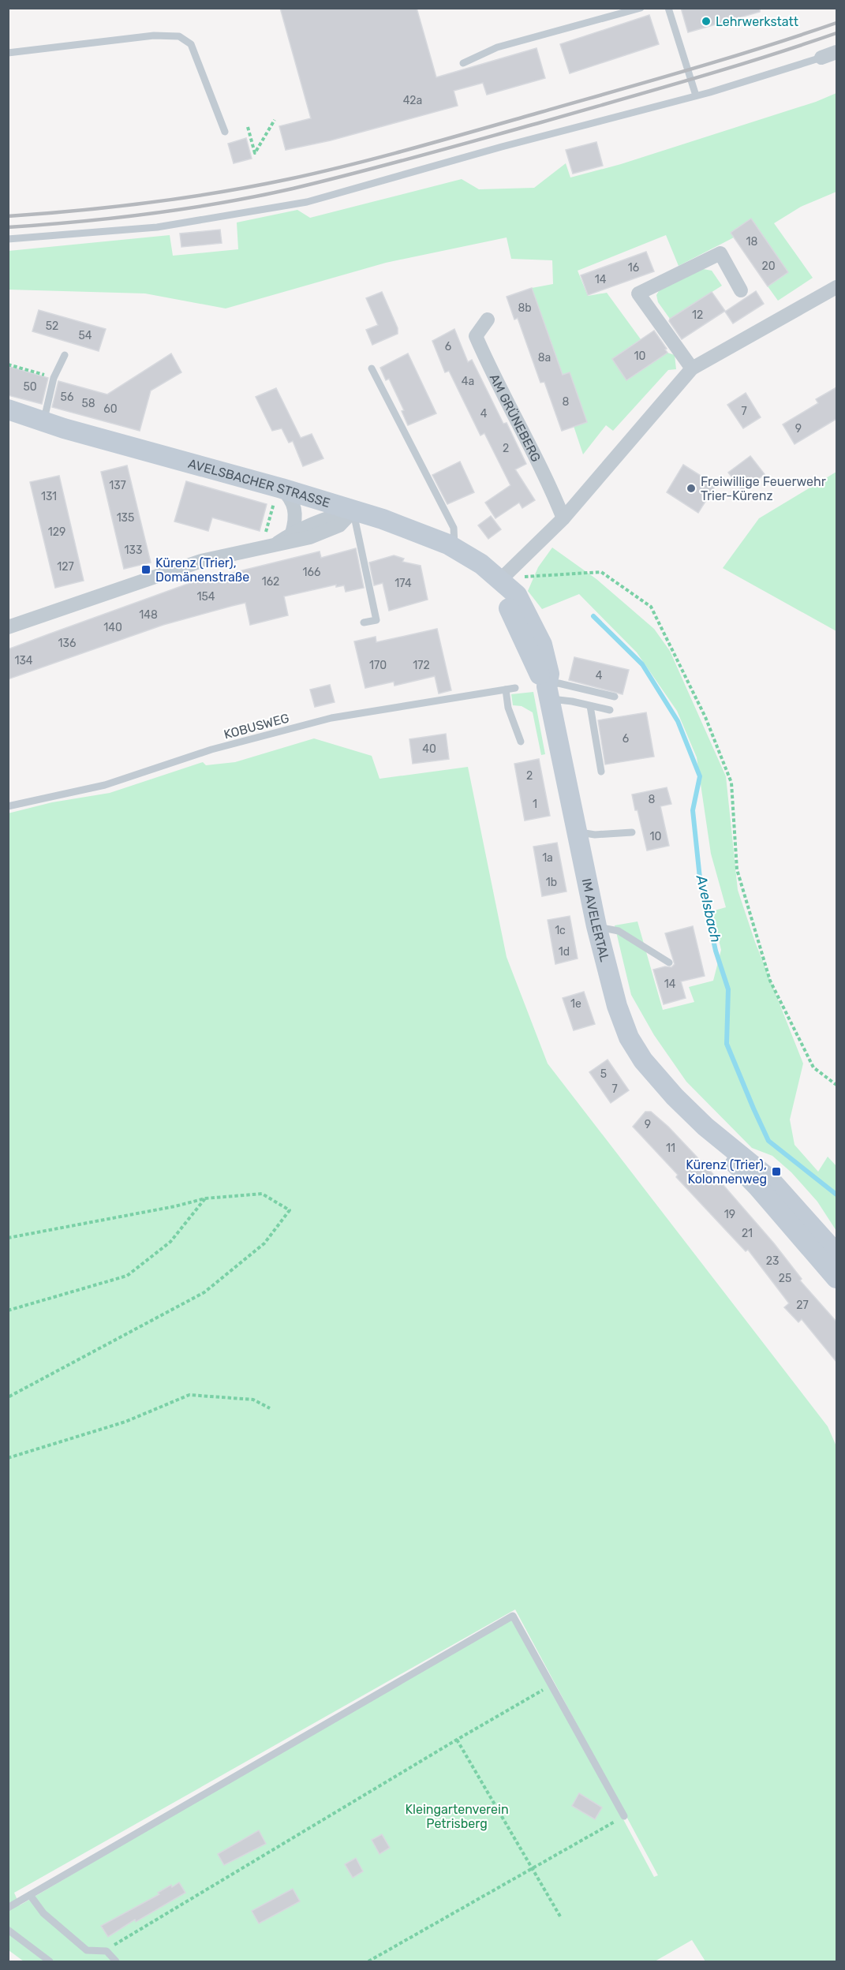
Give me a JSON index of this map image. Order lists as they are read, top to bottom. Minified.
{"streets":{"main road":["AVELSBACHER STRASSE","IM AVELERTAL"],"street":["AM GRÜNEBERG"],"lane":["KOBUSWEG"]},"crossings":[["AVELSBACHER STRASSE","IM AVELERTAL"]],"water":["Avelsbach"],"parks":["Kleingartenverein Petrisberg"],"places":{"other":["Lehrwerkstatt","Freiwillige Feuerwehr Trier-Kürenz"],"transit":["Kürenz (Trier), Domänenstraße","Kürenz (Trier), Kolonnenweg"]},"house_numbers":["42a","18","20","16","14","8b","12","52","54","6","10","8a","4a","50","56","8","58","60","7","4","9","2","137","131","135","129","133","127","166","162","174","154","148","140","136","134","170","172","4","6","40","2","8","1","10","1a","1b","1c","1d","14","1e","5","7","9","11","19","21","23","25","27"]}
